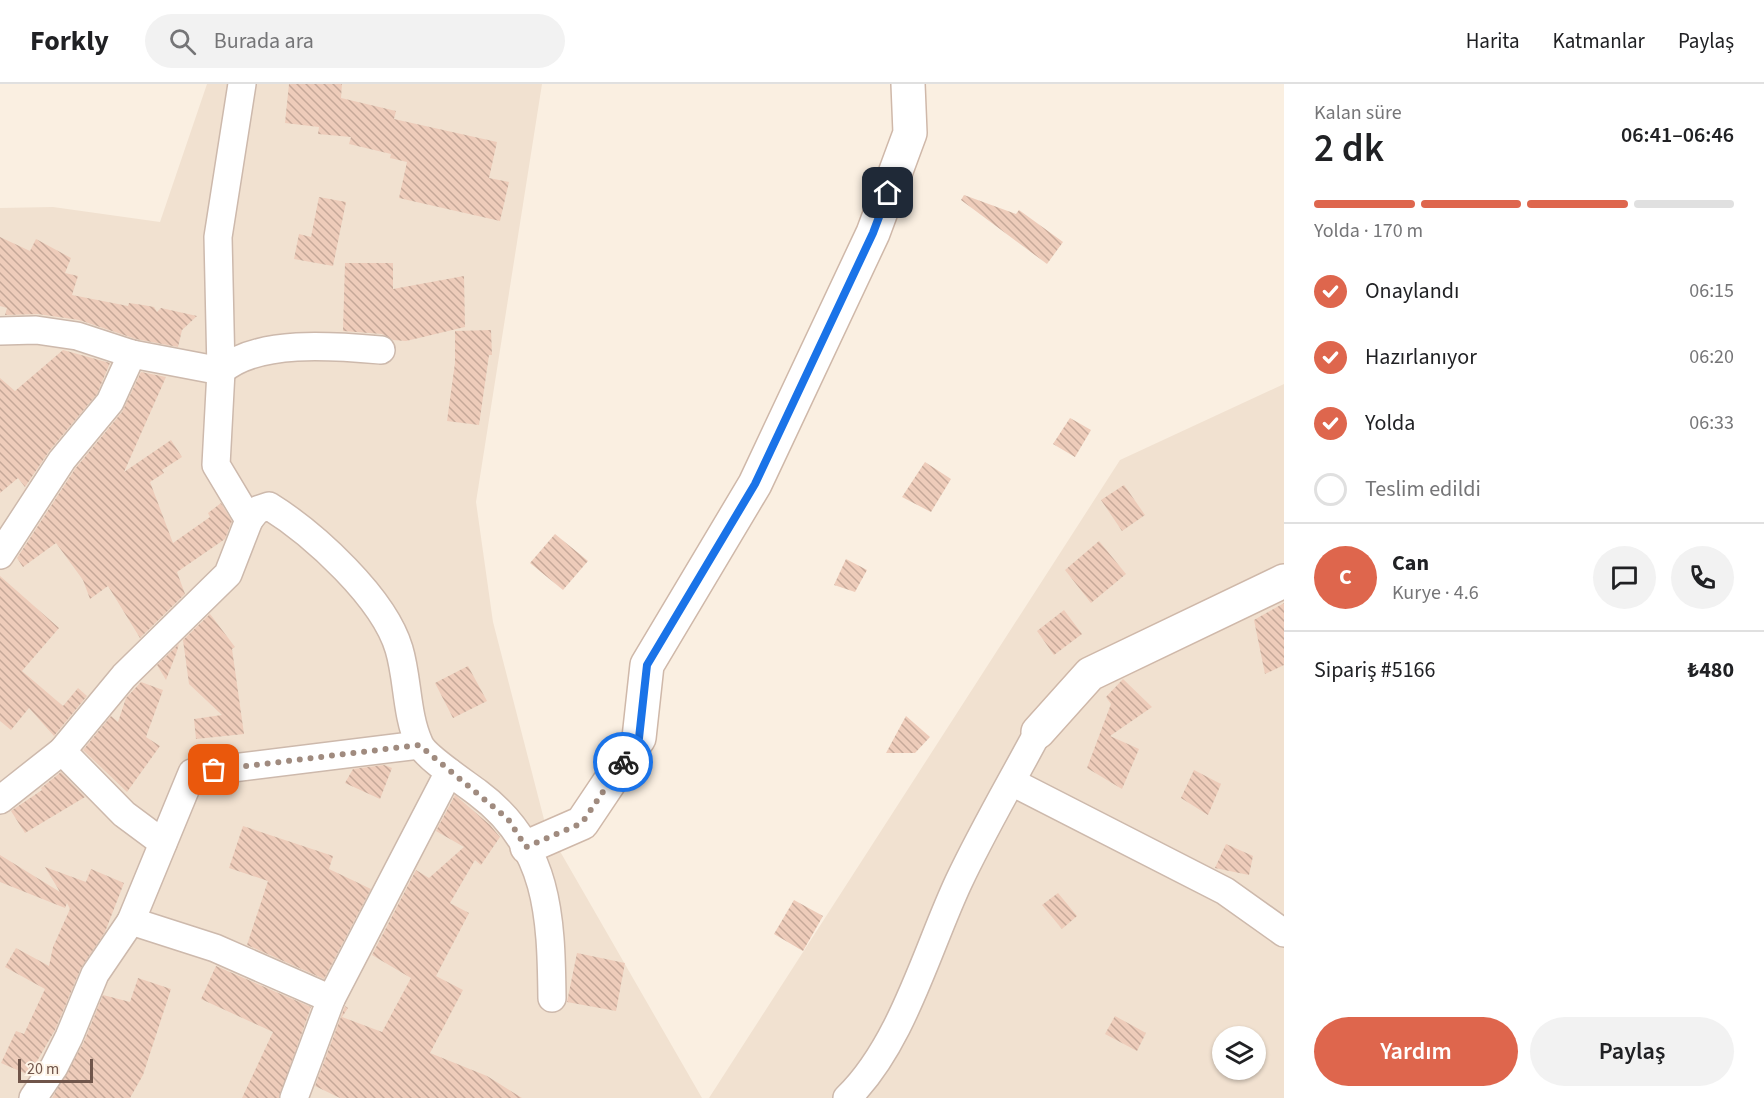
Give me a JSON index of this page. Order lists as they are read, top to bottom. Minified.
{"scale_bar":"20 m","page":{"header":"Forkly","search":"Burada ara","nav":["Harita","Katmanlar","Paylaş"],"heading":["2 dk","Kalan süre","06:41–06:46"],"panel":["Can","Kurye · 4.6","Sipariş #5166","₺480"],"bar":"Yolda · 170 m","list":[["Onaylandı","06:15"],["Hazırlanıyor","06:20"],["Yolda","06:33"],"Teslim edildi"],"round":"C","buttons":["Yardım","Paylaş"],"scale":"20 m"}}
